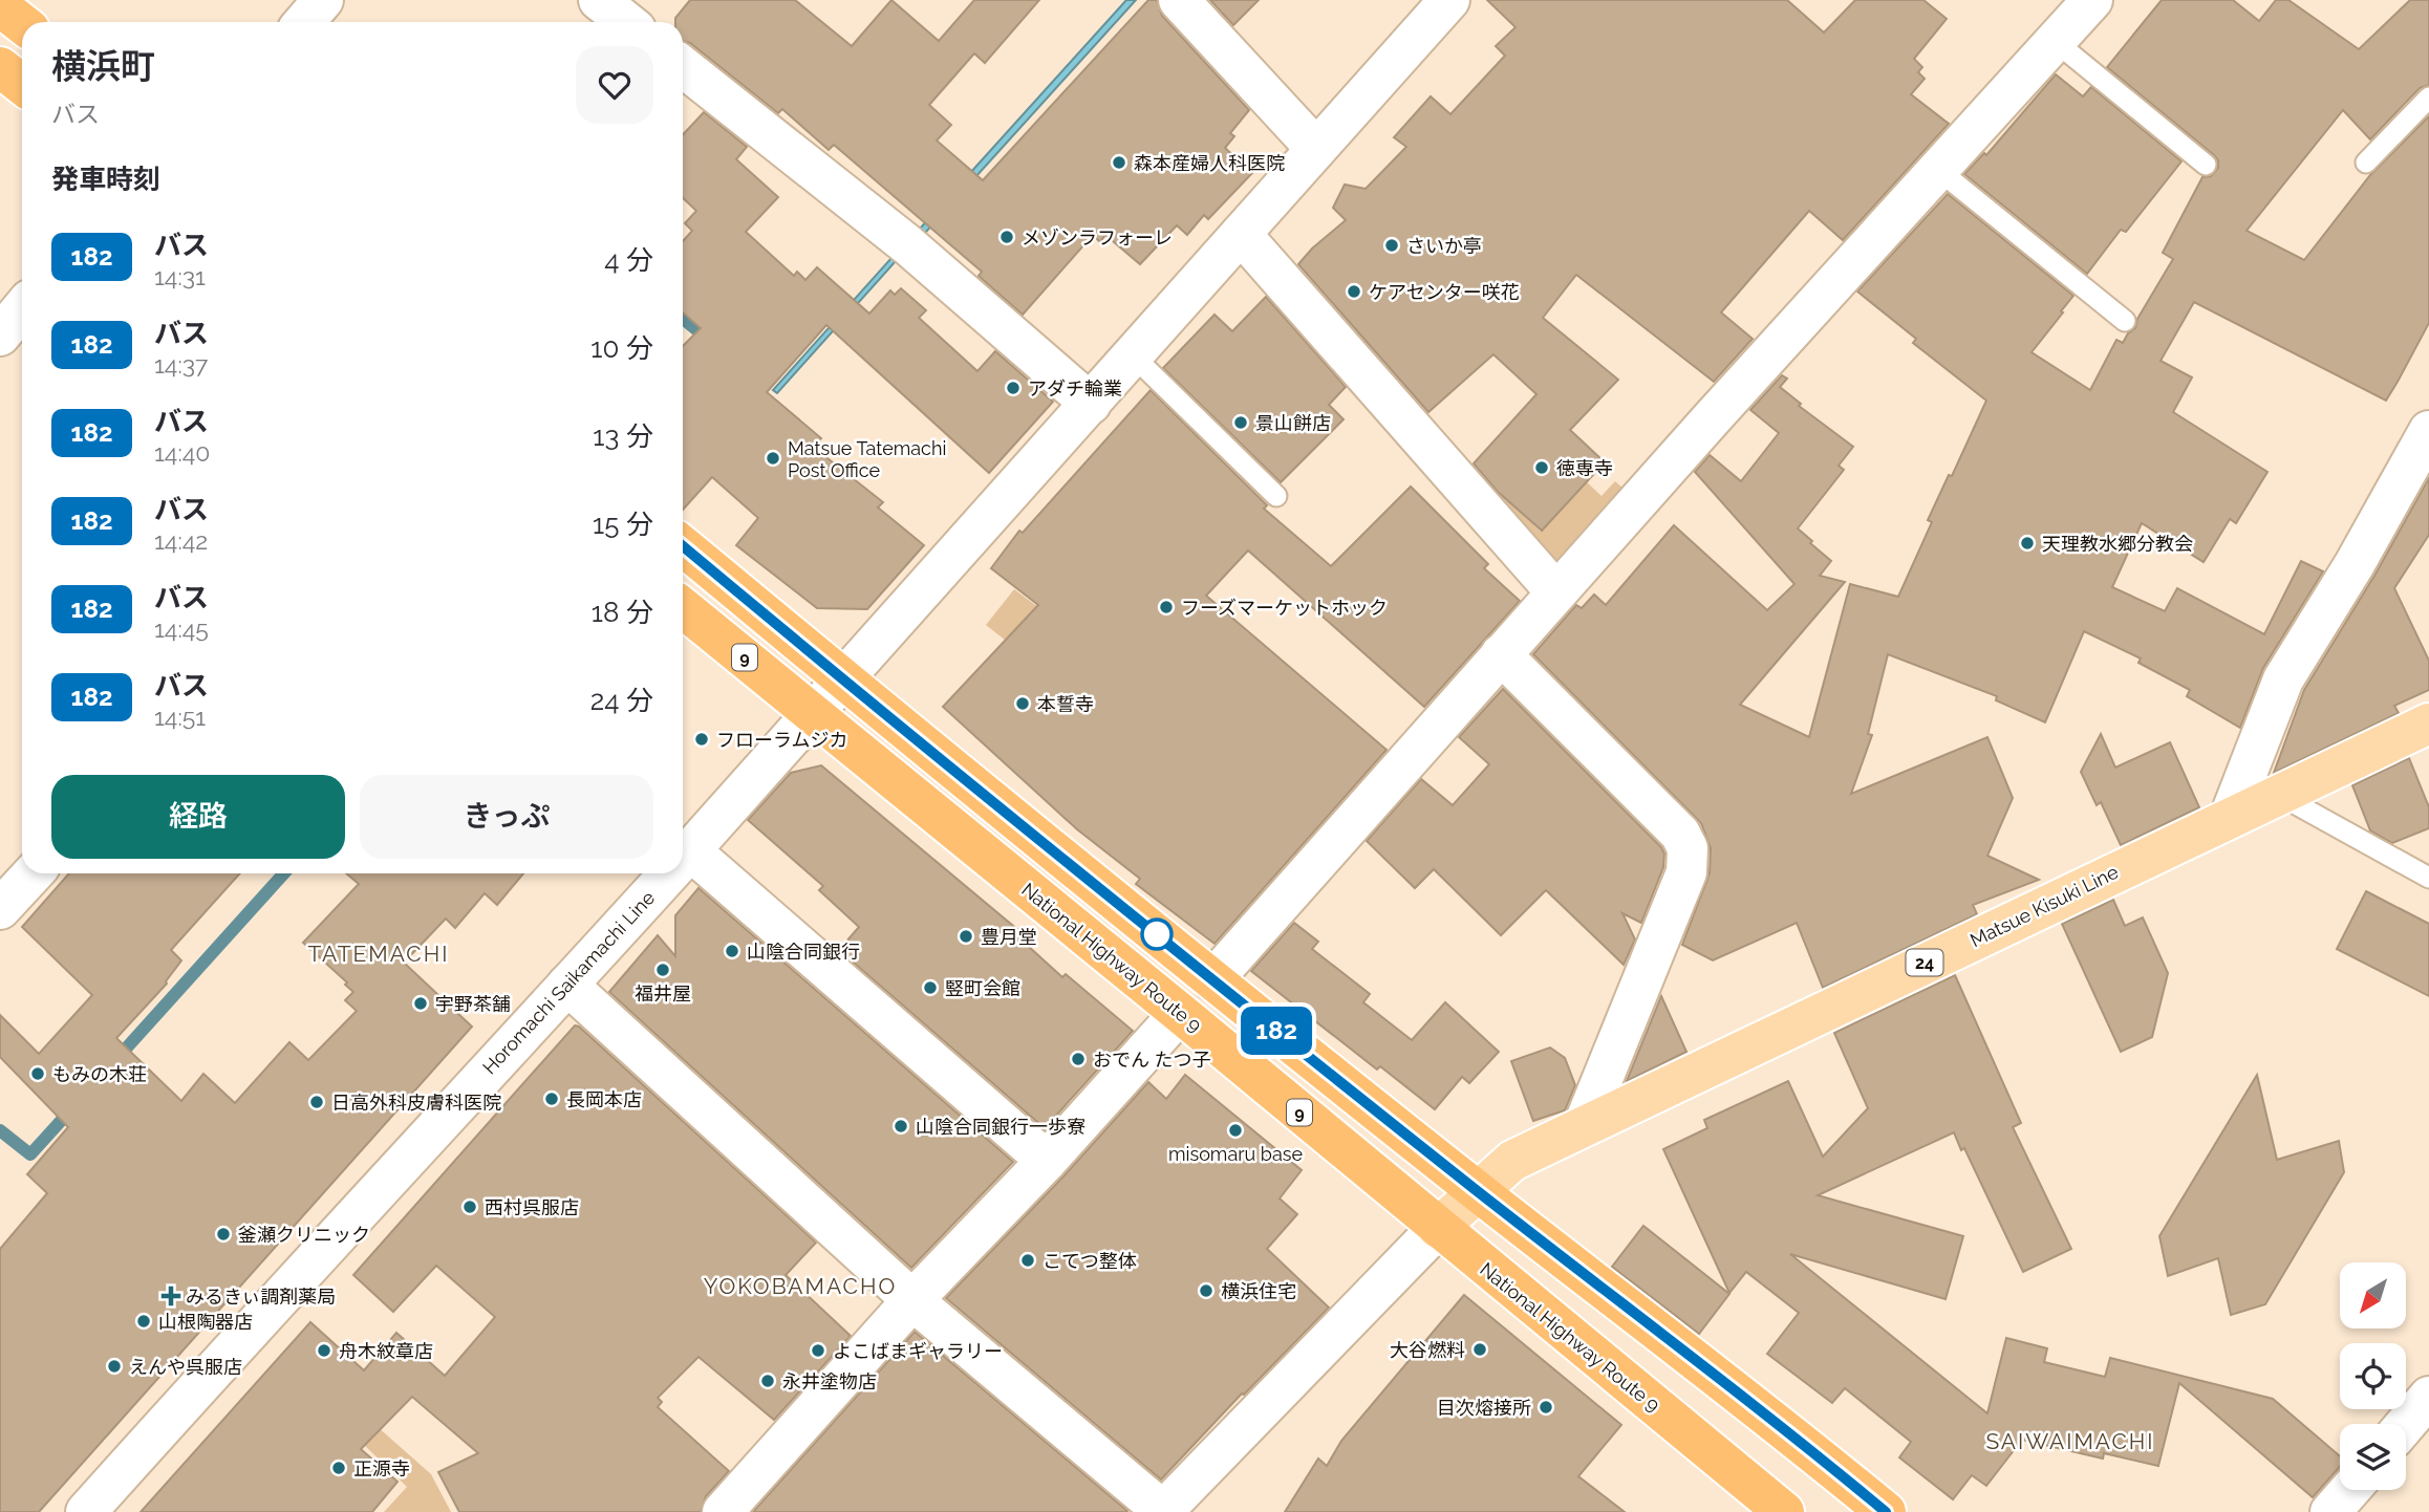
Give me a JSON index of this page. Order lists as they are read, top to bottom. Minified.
{"streets":{"highway":["9","National Highway Route 9"],"main road":["Matsue Kisuki Line","24"],"street":["Horomachi Saikamachi Line"]},"crossings":[["Matsue Kisuki Line","National Highway Route 9"],["National Highway Route 9","Horomachi Saikamachi Line"]],"districts":["TATEMACHI","YOKOBAMACHO","SAIWAIMACHI"],"places":{"other":["森本産婦人科医院","メゾンラフォーレ","さいか亭","ケアセンター咲花","アダチ輪業","景山餅店","Matsue Tatemachi Post Office","徳専寺","天理教水郷分教会","フーズマーケットホック","本誓寺","フローラムジカ","豊月堂","山陰合同銀行","福井屋","竪町会館","宇野茶舗","おでん たつ子","もみの木荘","長岡本店","日高外科皮膚科医院","山陰合同銀行一歩寮","misomaru base","西村呉服店","釜瀬クリニック","こてつ整体","横浜住宅","山根陶器店","大谷燃料","舟木紋章店","よこばまギャラリー","えんや呉服店","永井塗物店","目次熔接所","正源寺"],"health":["みるきぃ調剤薬局"]},"lines":["bus line 182"],"north":"bottom left","page":{"on_map":"182","heading":[["横浜町","バス"],"発車時刻"],"list":[{"mark":"182","name":"バス","note":"14:31","value":"4 分"},{"mark":"182","name":"バス","note":"14:37","value":"10 分"},{"mark":"182","name":"バス","note":"14:40","value":"13 分"},{"mark":"182","name":"バス","note":"14:42","value":"15 分"},{"mark":"182","name":"バス","note":"14:45","value":"18 分"},{"mark":"182","name":"バス","note":"14:51","value":"24 分"}],"buttons":["経路","きっぷ"]}}
